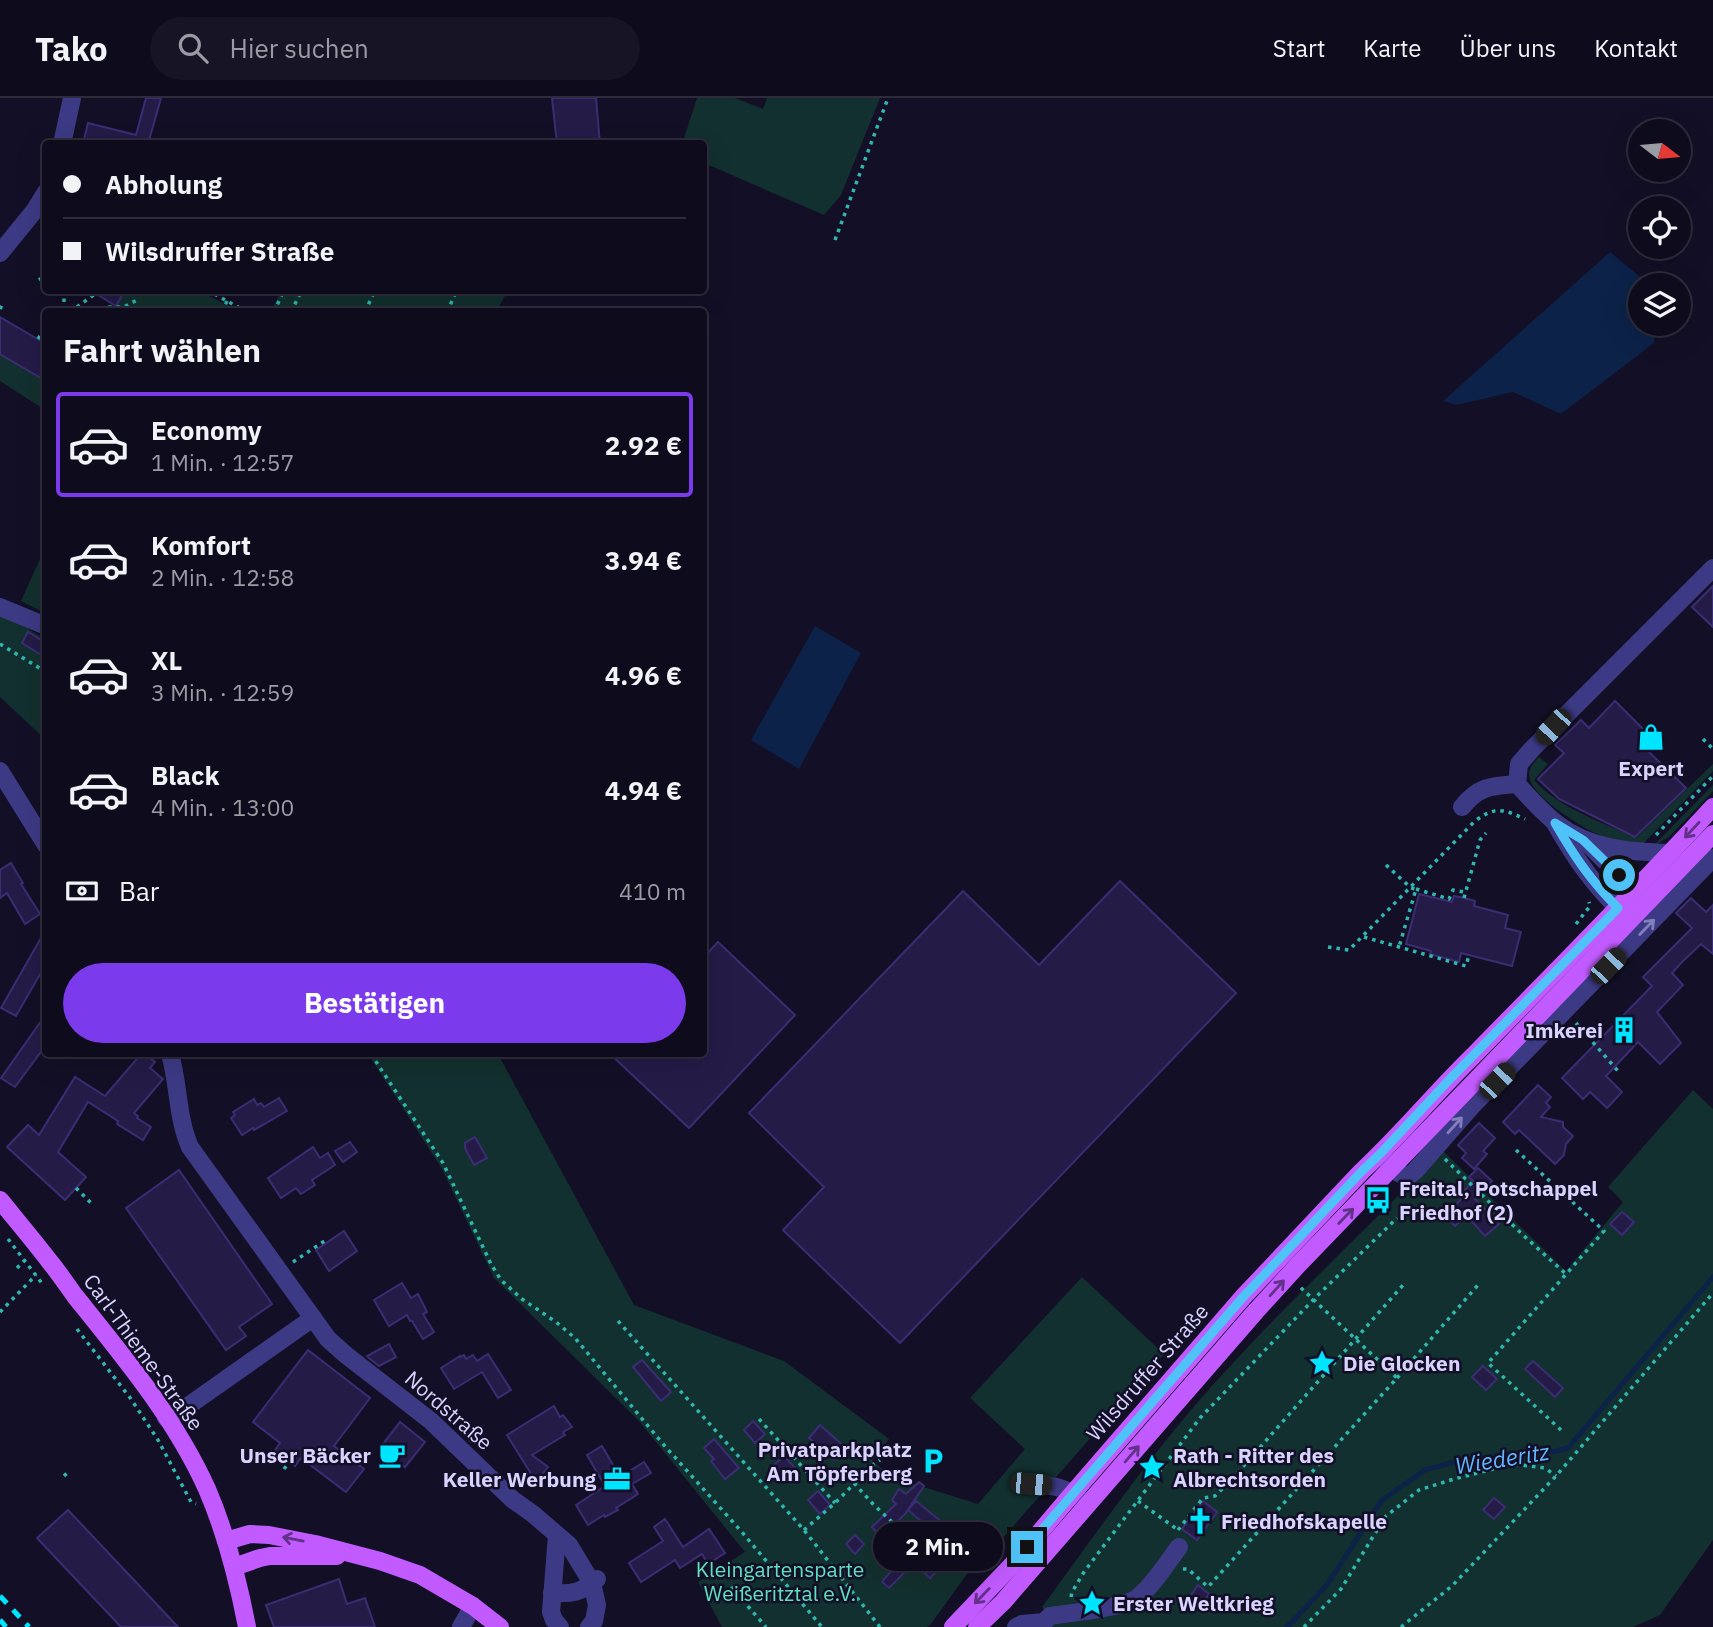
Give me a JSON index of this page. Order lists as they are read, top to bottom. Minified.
{"streets":{"main road":["Carl-Thieme-Straße","Wilsdruffer Straße"],"street":["Nordstraße"]},"water":["Wiederitz"],"parks":["Kleingartensparte Weißeritztal e.V."],"places":{"shop":["Expert"],"building":["Imkerei"],"bus stop":["Freital, Potschappel Friedhof (2)"],"place":["Die Glocken","Rath - Ritter des Albrechtsorden","Erster Weltkrieg"],"cafe":["Unser Bäcker"],"parking":["Privatparkplatz Am Töpferberg"],"office":["Keller Werbung"],"church":["Friedhofskapelle"]},"north":"right","page":{"header":"Tako","search":"Hier suchen","nav":["Start","Karte","Über uns","Kontakt"],"banner":["Abholung","Wilsdruffer Straße"],"heading":"Fahrt wählen","list":[{"name":"Economy","note":"1 Min. · 12:57","value":"2.92 €"},{"name":"Komfort","note":"2 Min. · 12:58","value":"3.94 €"},{"name":"XL","note":"3 Min. · 12:59","value":"4.96 €"},{"name":"Black","note":"4 Min. · 13:00","value":"4.94 €"}],"pay":["Bar","410 m"],"buttons":"Bestätigen","bubble":"2 Min."}}
